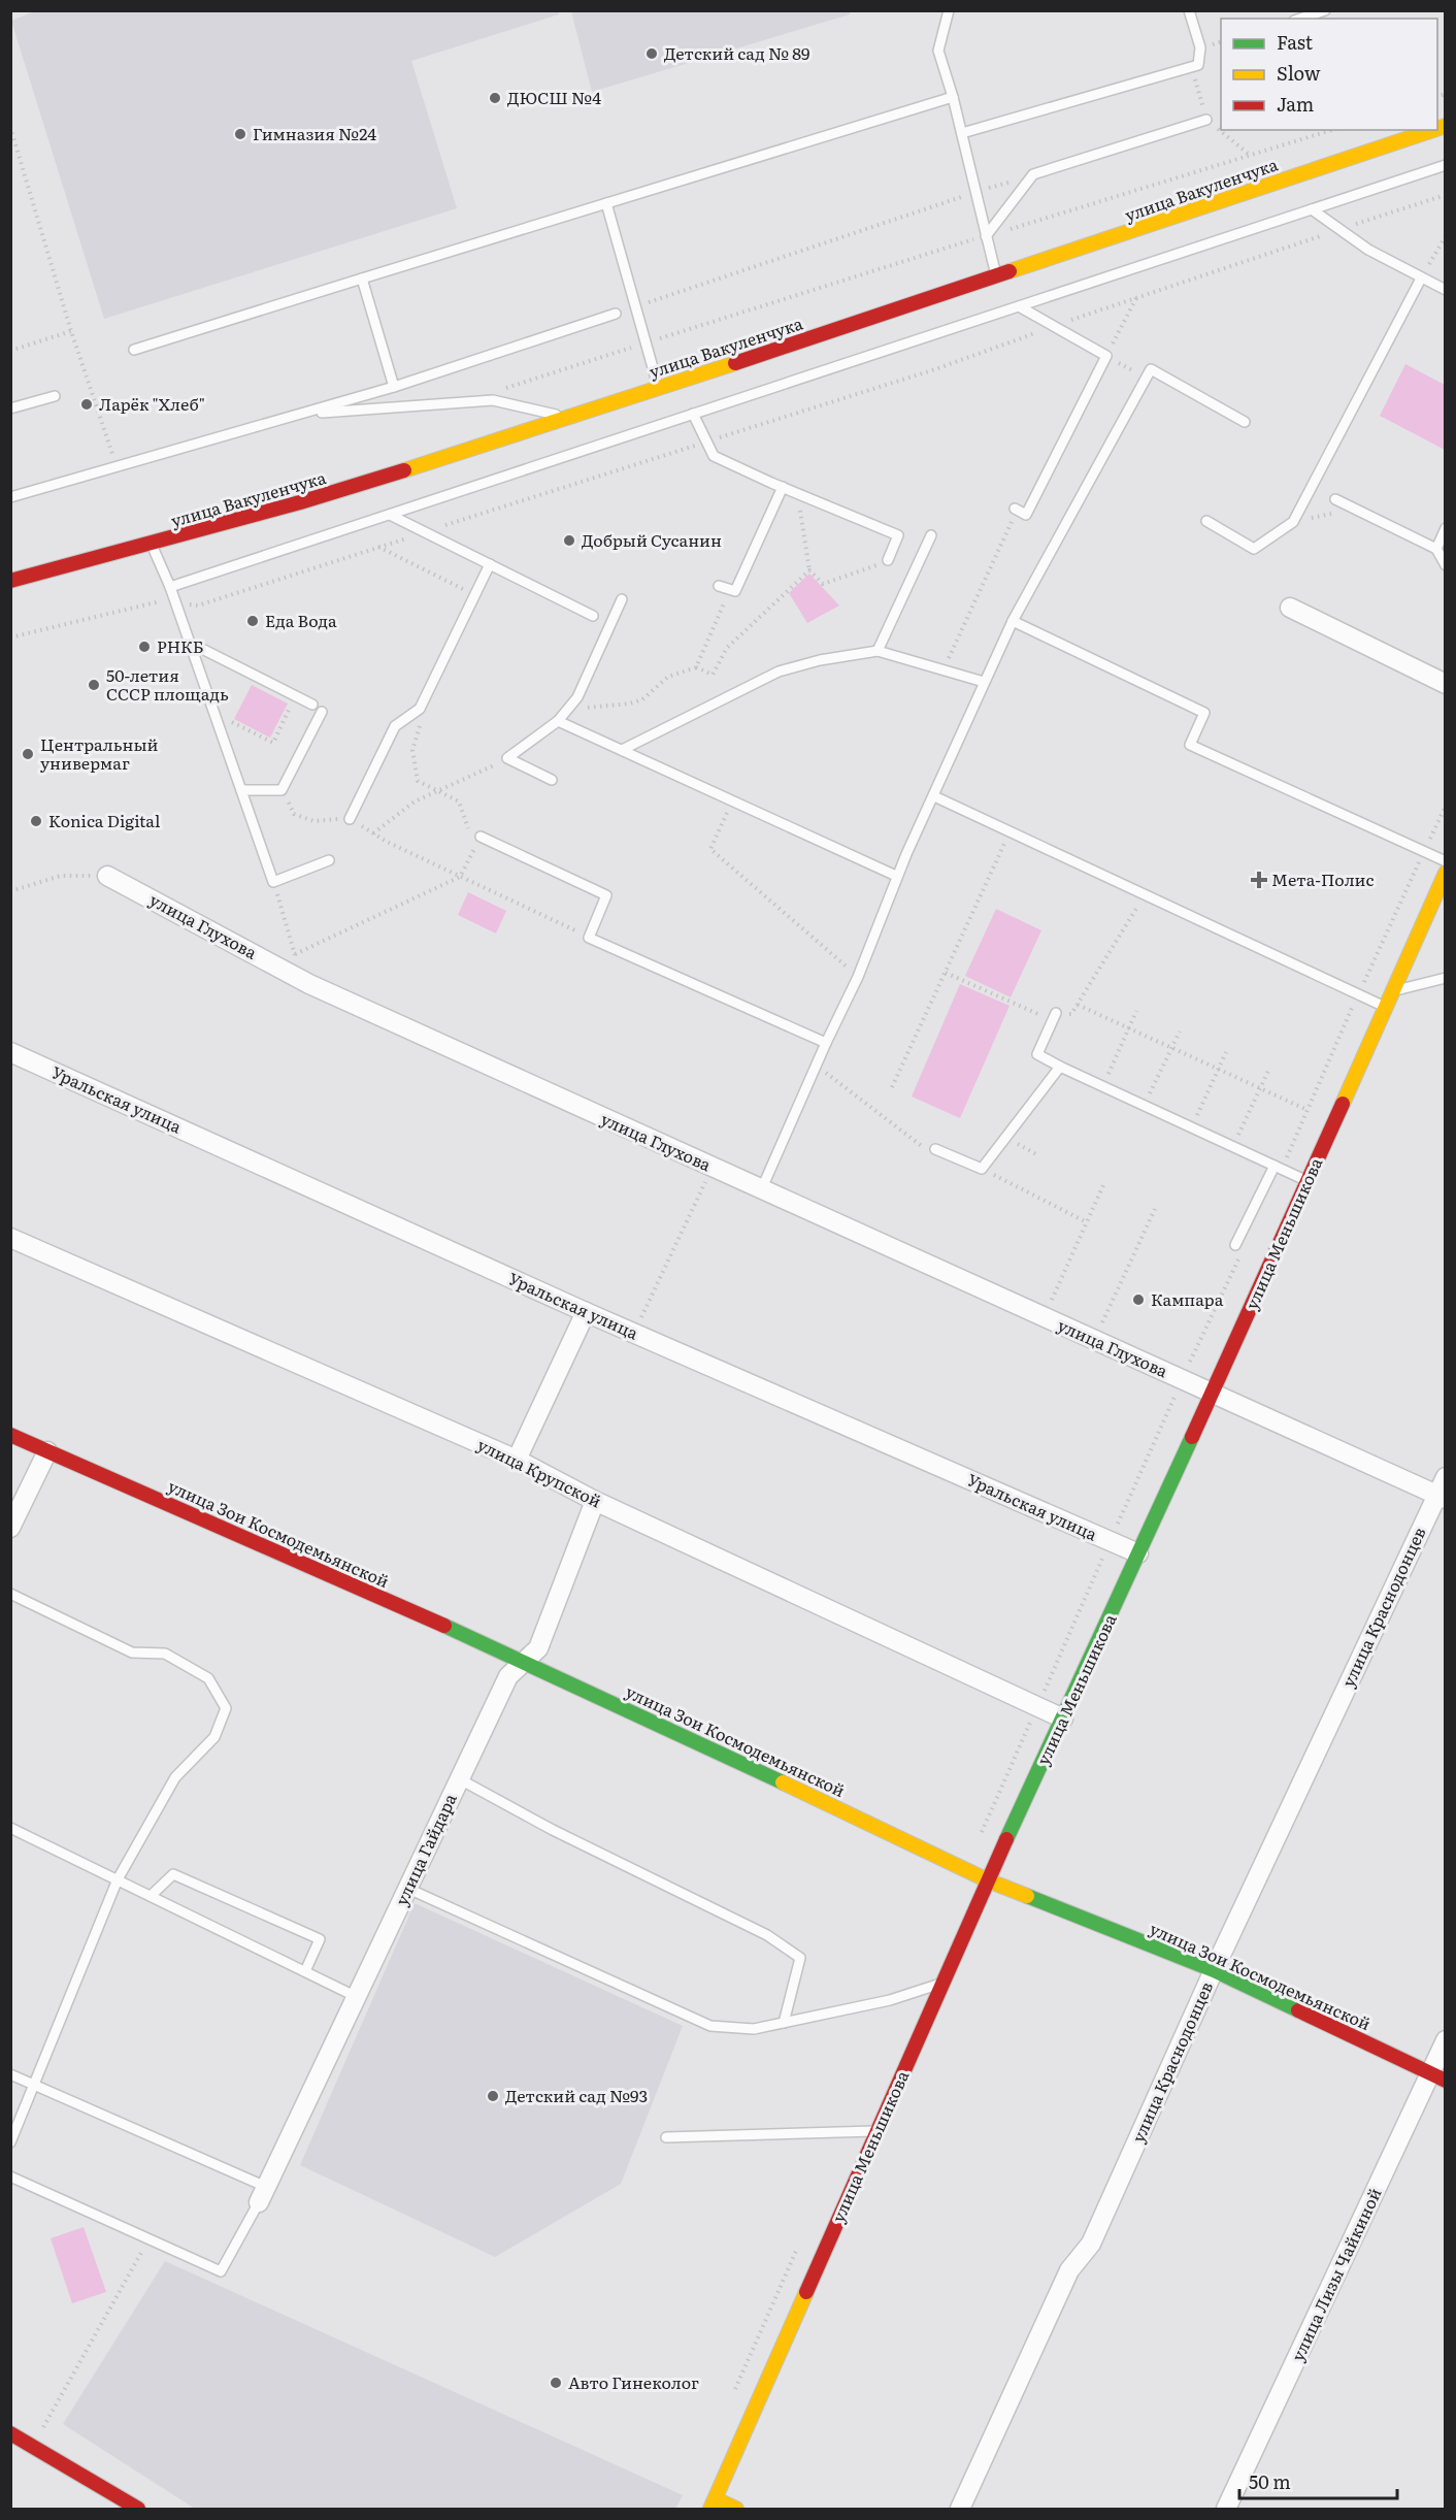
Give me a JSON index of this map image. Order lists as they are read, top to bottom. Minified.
{"streets":{"street":["улица Вакуленчука","улица Глухова","Уральская улица","улица Меньшикова","улица Крупской","улица Зои Космодемьянской","улица Краснодонцев","улица Гайдара","улица Лизы Чайкиной"]},"crossings":[["улица Глухова","улица Меньшикова"],["улица Глухова","улица Краснодонцев"],["Уральская улица","улица Меньшикова"],["улица Меньшикова","улица Крупской"],["улица Меньшикова","улица Зои Космодемьянской"],["улица Крупской","улица Гайдара"],["улица Зои Космодемьянской","улица Краснодонцев"],["улица Зои Космодемьянской","улица Гайдара"],["улица Зои Космодемьянской","улица Лизы Чайкиной"]],"places":{"other":["Детский сад № 89","ДЮСШ №4","Гимназия №24","Ларёк \"Хлеб\"","Добрый Сусанин","Еда Вода","РНКБ","50-летия СССР площадь","Центральный универмаг","Konica Digital","Кампара","Детский сад №93","Авто Гинеколог"],"health":["Мета-Полис"]},"legend":["Fast","Slow","Jam"],"scale_bar":"50 m"}
